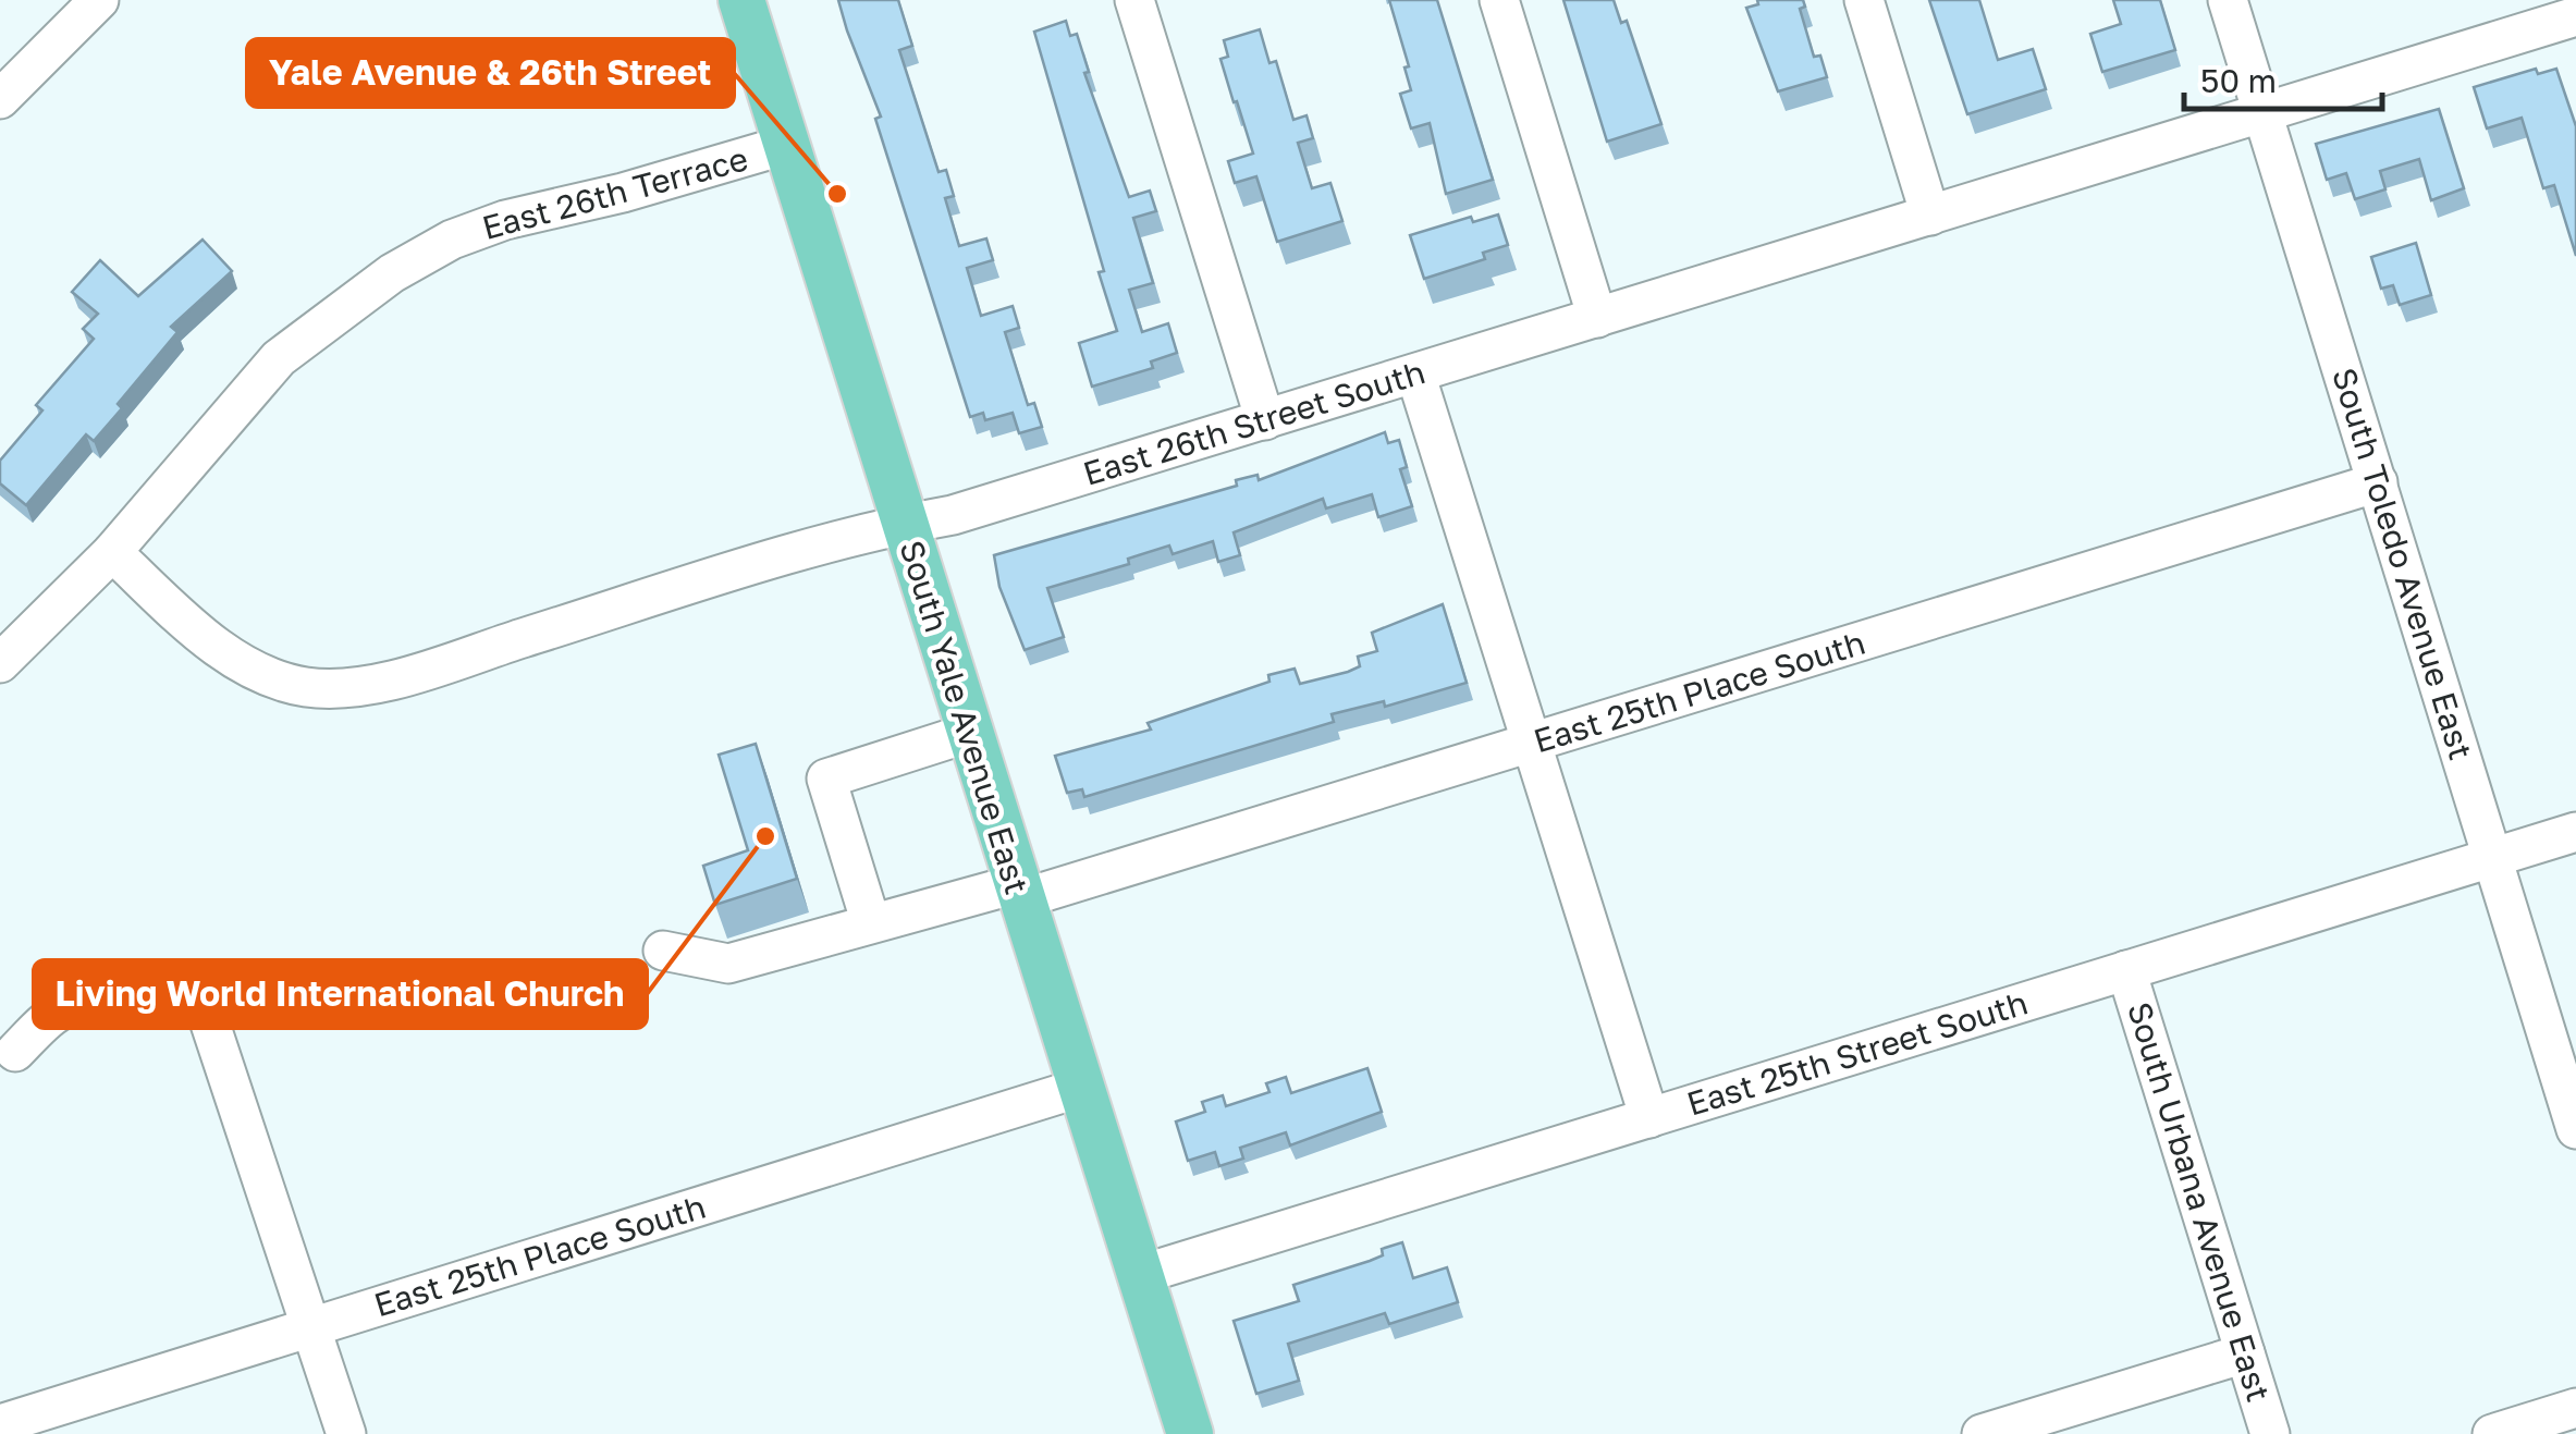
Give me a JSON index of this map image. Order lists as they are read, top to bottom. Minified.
{"streets":{"main road":["South Yale Avenue East"],"street":["East 26th Terrace","East 26th Street South","South Toledo Avenue East","East 25th Place South","East 25th Street South","South Urbana Avenue East"]},"crossings":[["East 26th Terrace","East 26th Street South"],["East 26th Terrace","South Yale Avenue East"],["East 26th Street South","South Toledo Avenue East"],["East 26th Street South","South Yale Avenue East"],["South Toledo Avenue East","East 25th Place South"],["South Toledo Avenue East","East 25th Street South"],["East 25th Place South","South Yale Avenue East"],["South Yale Avenue East","East 25th Street South"],["East 25th Street South","South Urbana Avenue East"]],"places":["Yale Avenue & 26th Street","Living World International Church"],"scale_bar":"50 m"}
